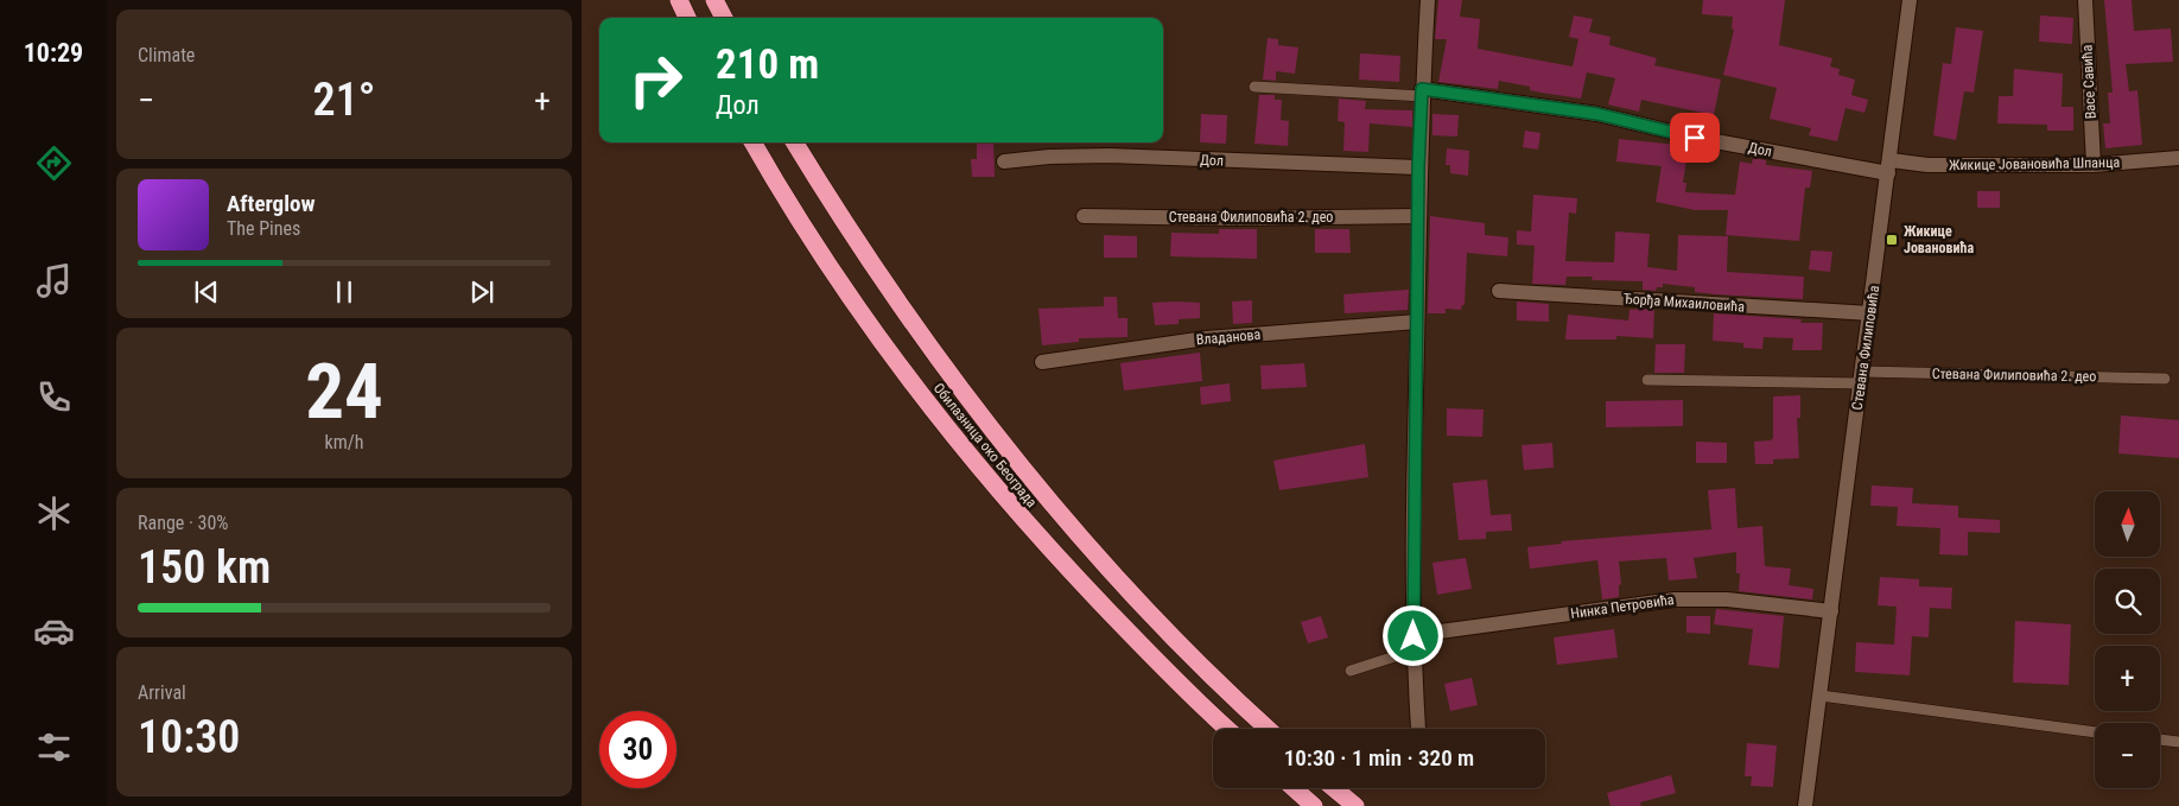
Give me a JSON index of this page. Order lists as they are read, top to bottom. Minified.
{"streets":{"highway":["Обилазница око Београда"],"street":["Васе Савића","Дол","Жикице Јовановића Шпанца","Стевана Филиповића 2. део","Ђорђа Михаиловића","Владанова","Стевана Филиповића","Нинка Петровића"]},"crossings":[["Васе Савића","Жикице Јовановића Шпанца"],["Дол","Жикице Јовановића Шпанца"],["Дол","Стевана Филиповића"],["Жикице Јовановића Шпанца","Стевана Филиповића"],["Стевана Филиповића 2. део","Стевана Филиповића"],["Ђорђа Михаиловића","Стевана Филиповића"],["Стевана Филиповића","Нинка Петровића"]],"places":{"transit":["Жикице Јовановића"]},"north":"top","page":{"tabs":"10:29","tile":["Climate",["24","km/h"],["Range · 30%","150 km"],["Arrival","10:30"]],"turn":["210 m","Дол"],"heat":["−","21°","+"],"song":["Afterglow","The Pines"],"map_buttons":["+","−"],"limit":"30","trip":"10:30 · 1 min · 320 m"}}
